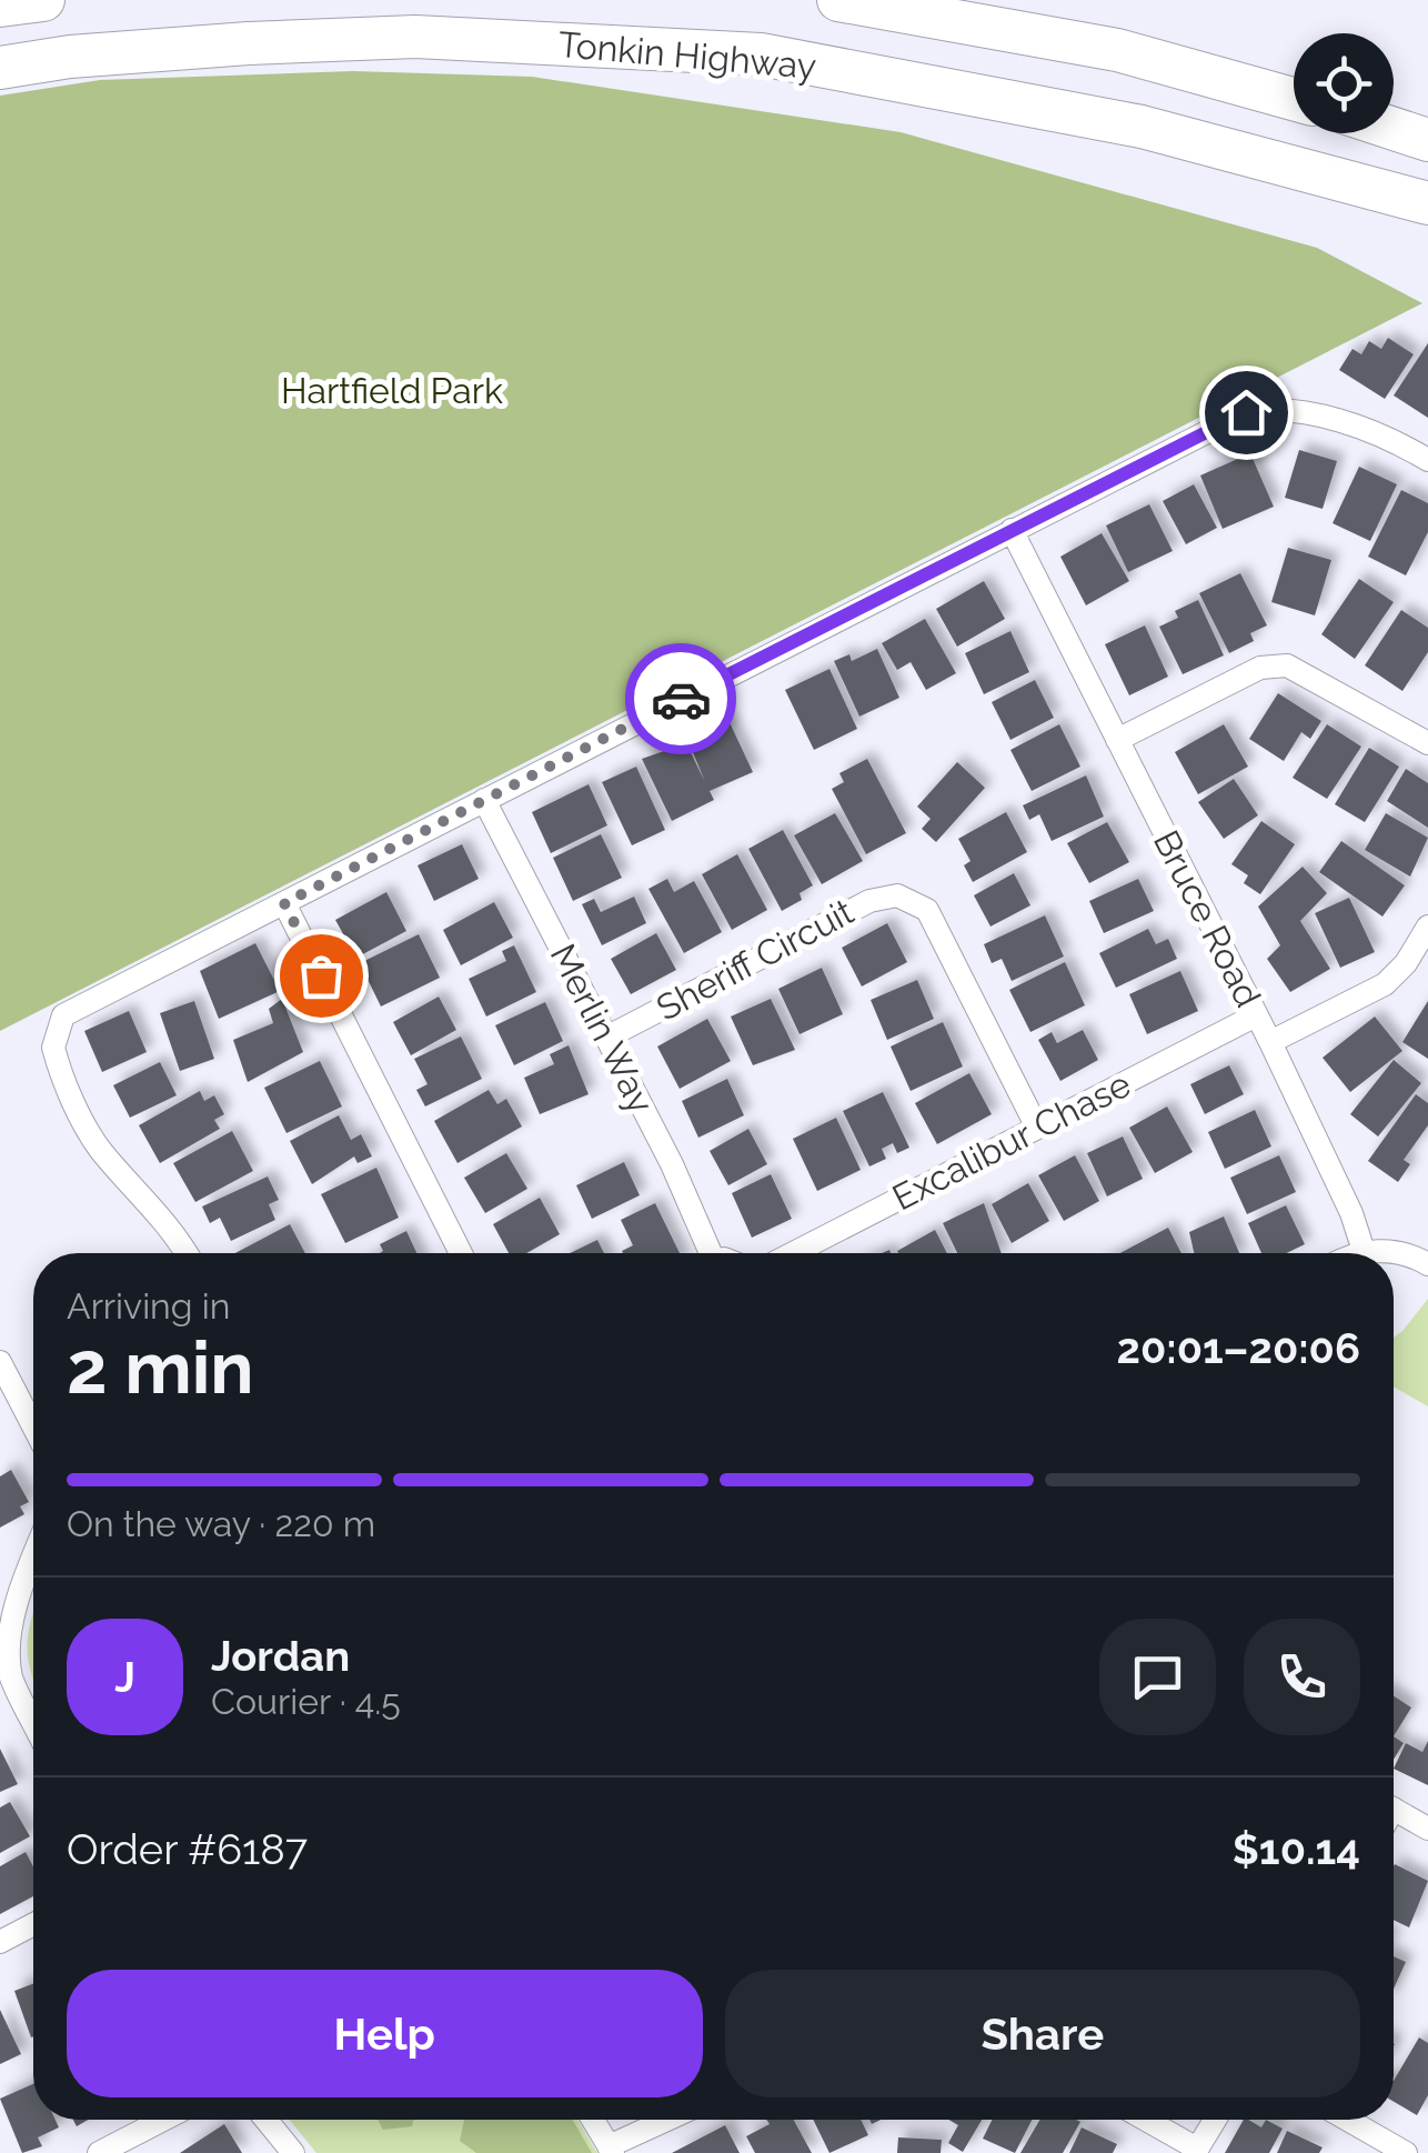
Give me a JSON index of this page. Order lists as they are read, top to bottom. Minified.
{"streets":{"highway":["Tonkin Highway"],"street":["Bruce Road","Sheriff Circuit","Merlin Way","Excalibur Chase"]},"crossings":[["Bruce Road","Excalibur Chase"],["Sheriff Circuit","Merlin Way"],["Sheriff Circuit","Excalibur Chase"]],"parks":["Hartfield Park"],"page":{"heading":["2 min","Arriving in","20:01–20:06"],"panel":["Jordan","Courier · 4.5","Order #6187","$10.14"],"bar":"On the way · 220 m","round":"J","buttons":["Help","Share"]}}
